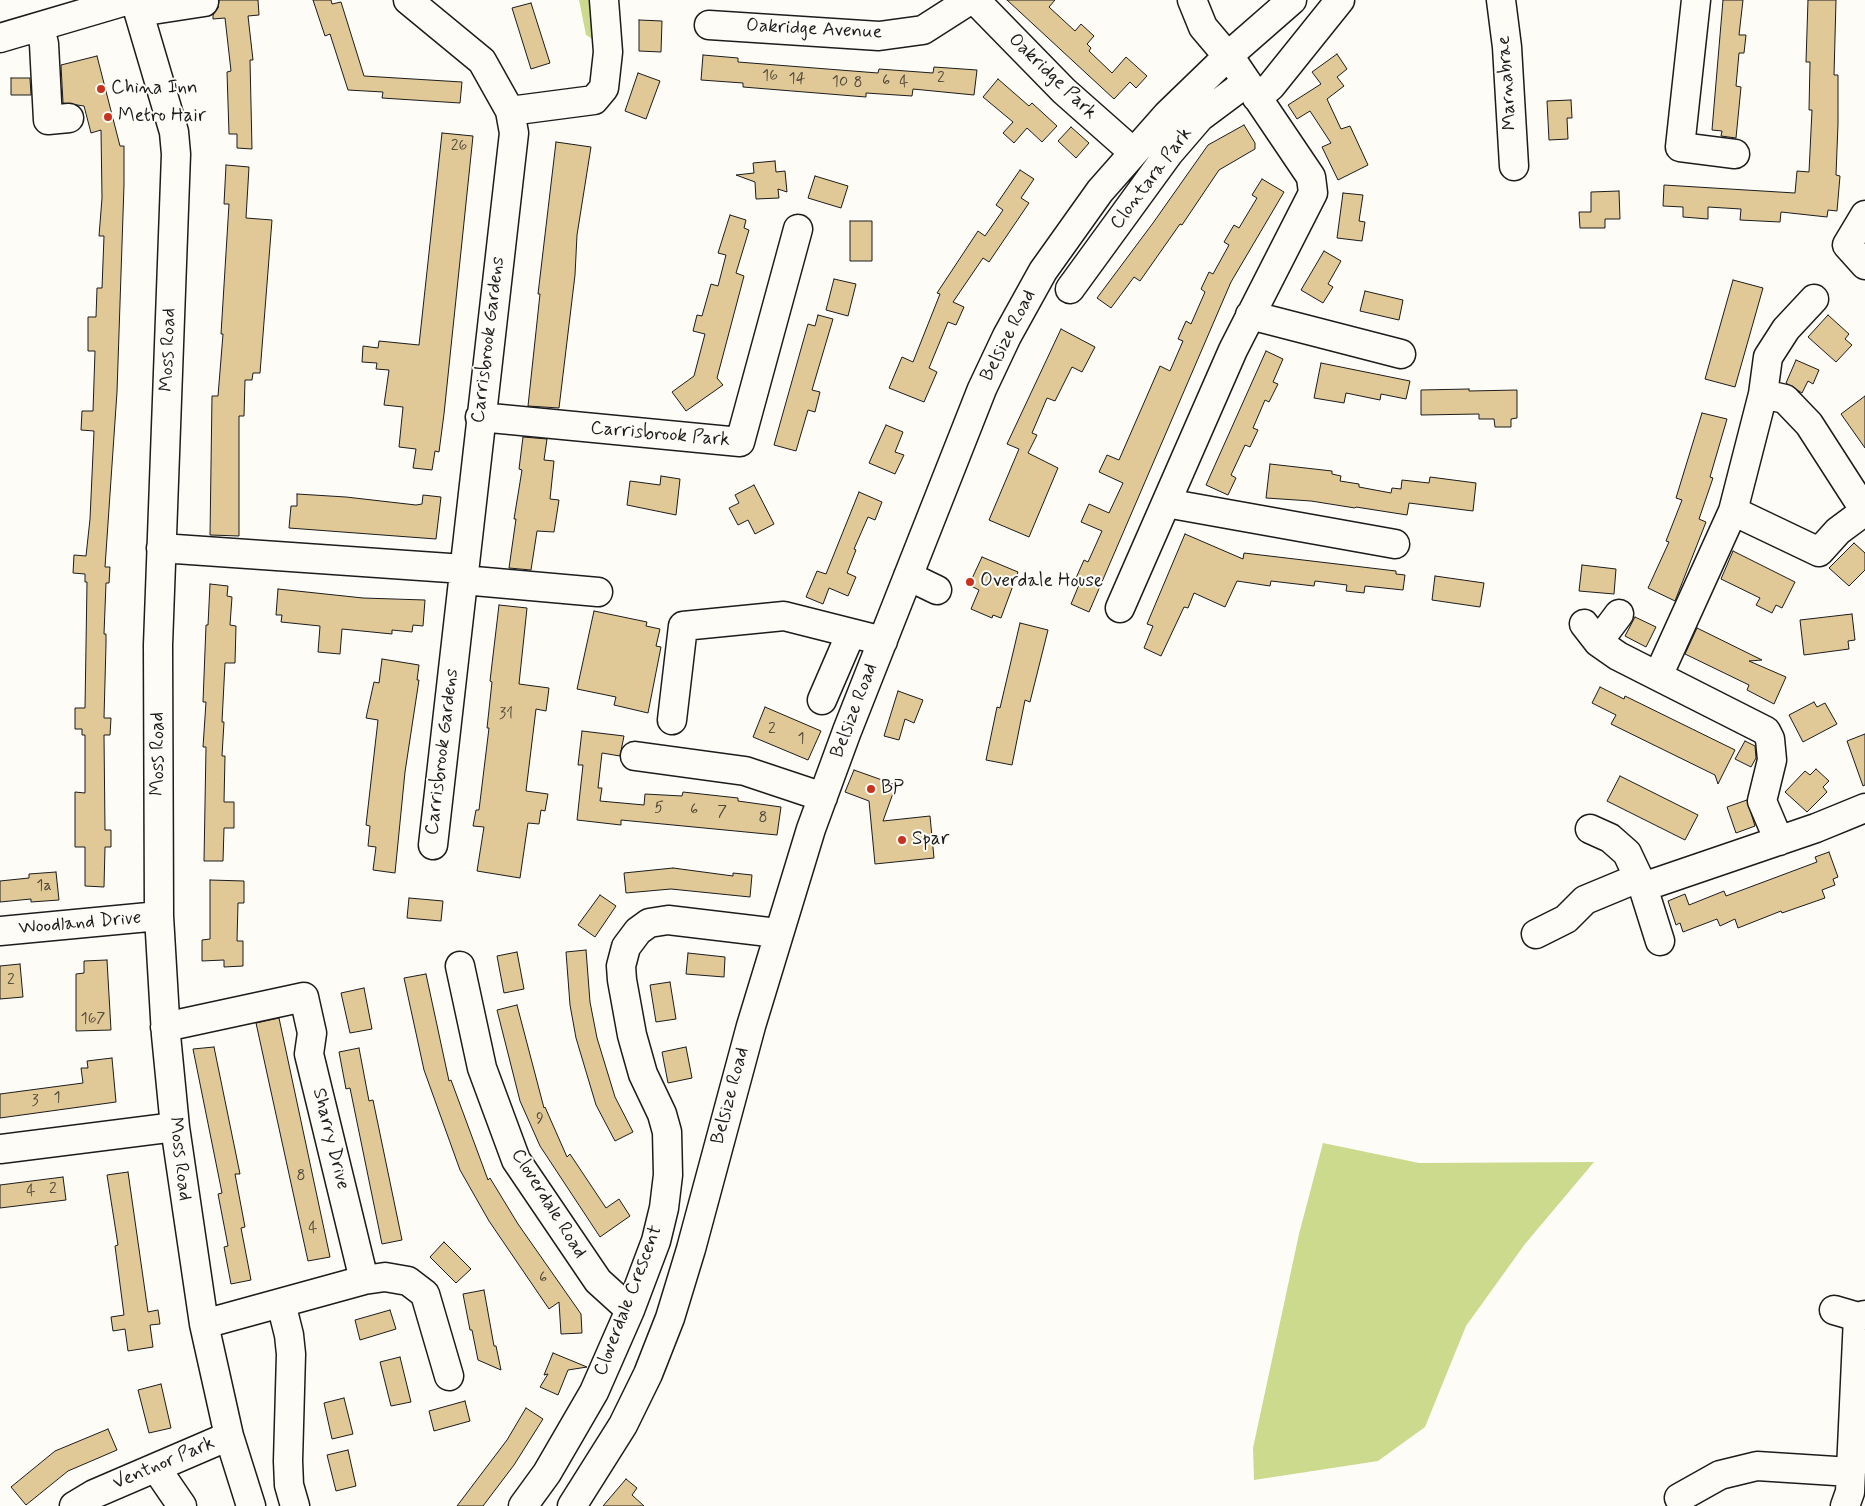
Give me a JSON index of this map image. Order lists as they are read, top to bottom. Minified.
{"streets":{"street":["Oakridge Avenue","Oakridge Park","Marnabrae","Clontara Park","Belsize Road","Carrisbrook Gardens","Moss Road","Carrisbrook Park","Woodland Drive","Sharry Drive","Cloverdale Road","Cloverdale Crescent","Ventnor Park"]},"crossings":[["Oakridge Park","Belsize Road"],["Belsize Road","Cloverdale Crescent"],["Carrisbrook Gardens","Carrisbrook Park"],["Moss Road","Woodland Drive"],["Moss Road","Sharry Drive"],["Moss Road","Ventnor Park"],["Cloverdale Road","Cloverdale Crescent"]],"places":["China Inn","Metro Hair","Overdale House","BP","Spar"],"house_numbers":["16","2","14","6","10","4","8","26","31","2","1","5","6","7","8","1a","2","167","1","3","9","8","2","4","4","6"]}
